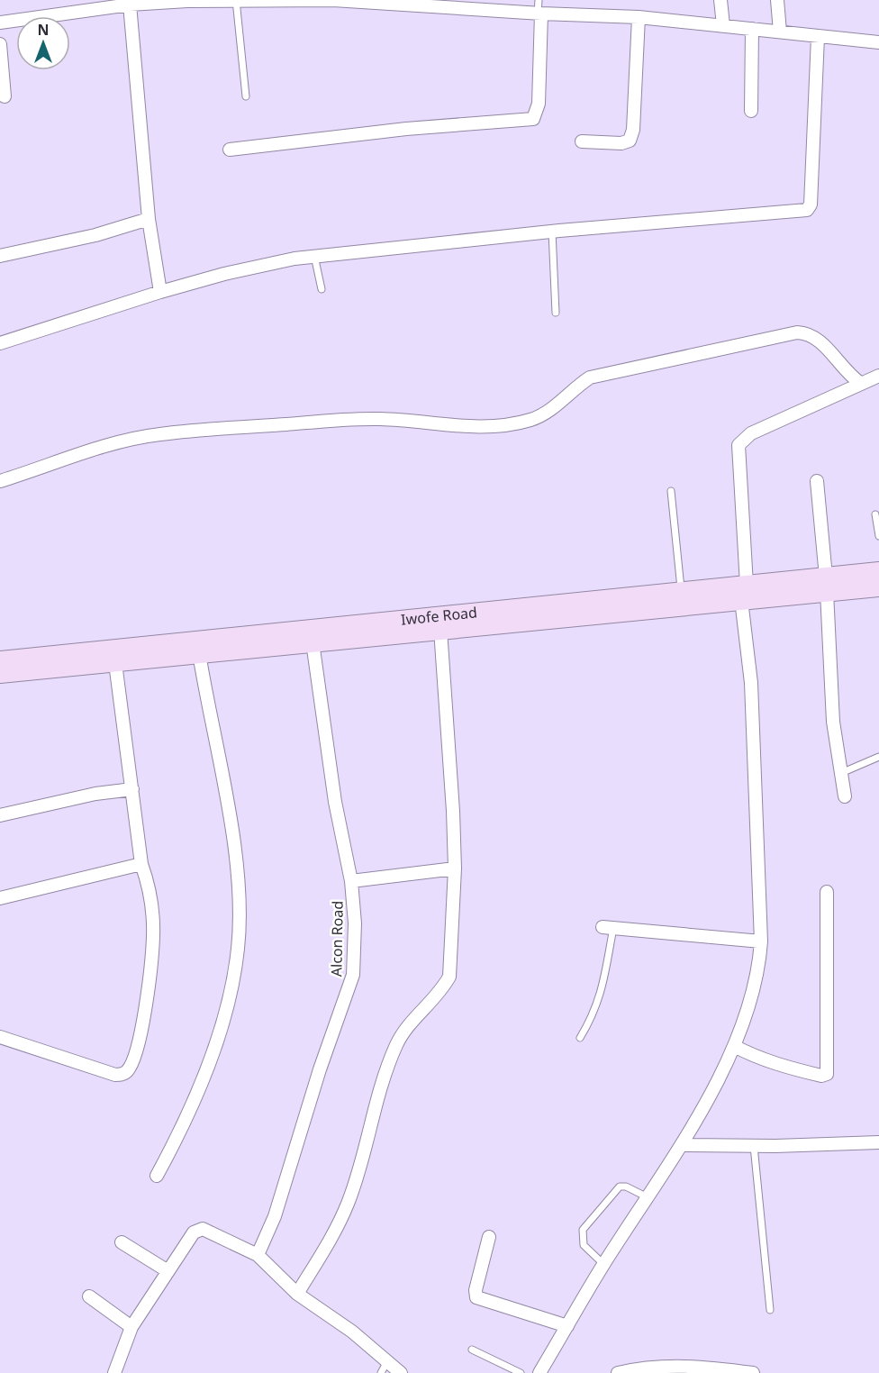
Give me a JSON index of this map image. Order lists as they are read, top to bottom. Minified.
{"streets":{"street":["Iwofe Road","Alcon Road"]},"crossings":[["Iwofe Road","Alcon Road"]],"north":"top"}
